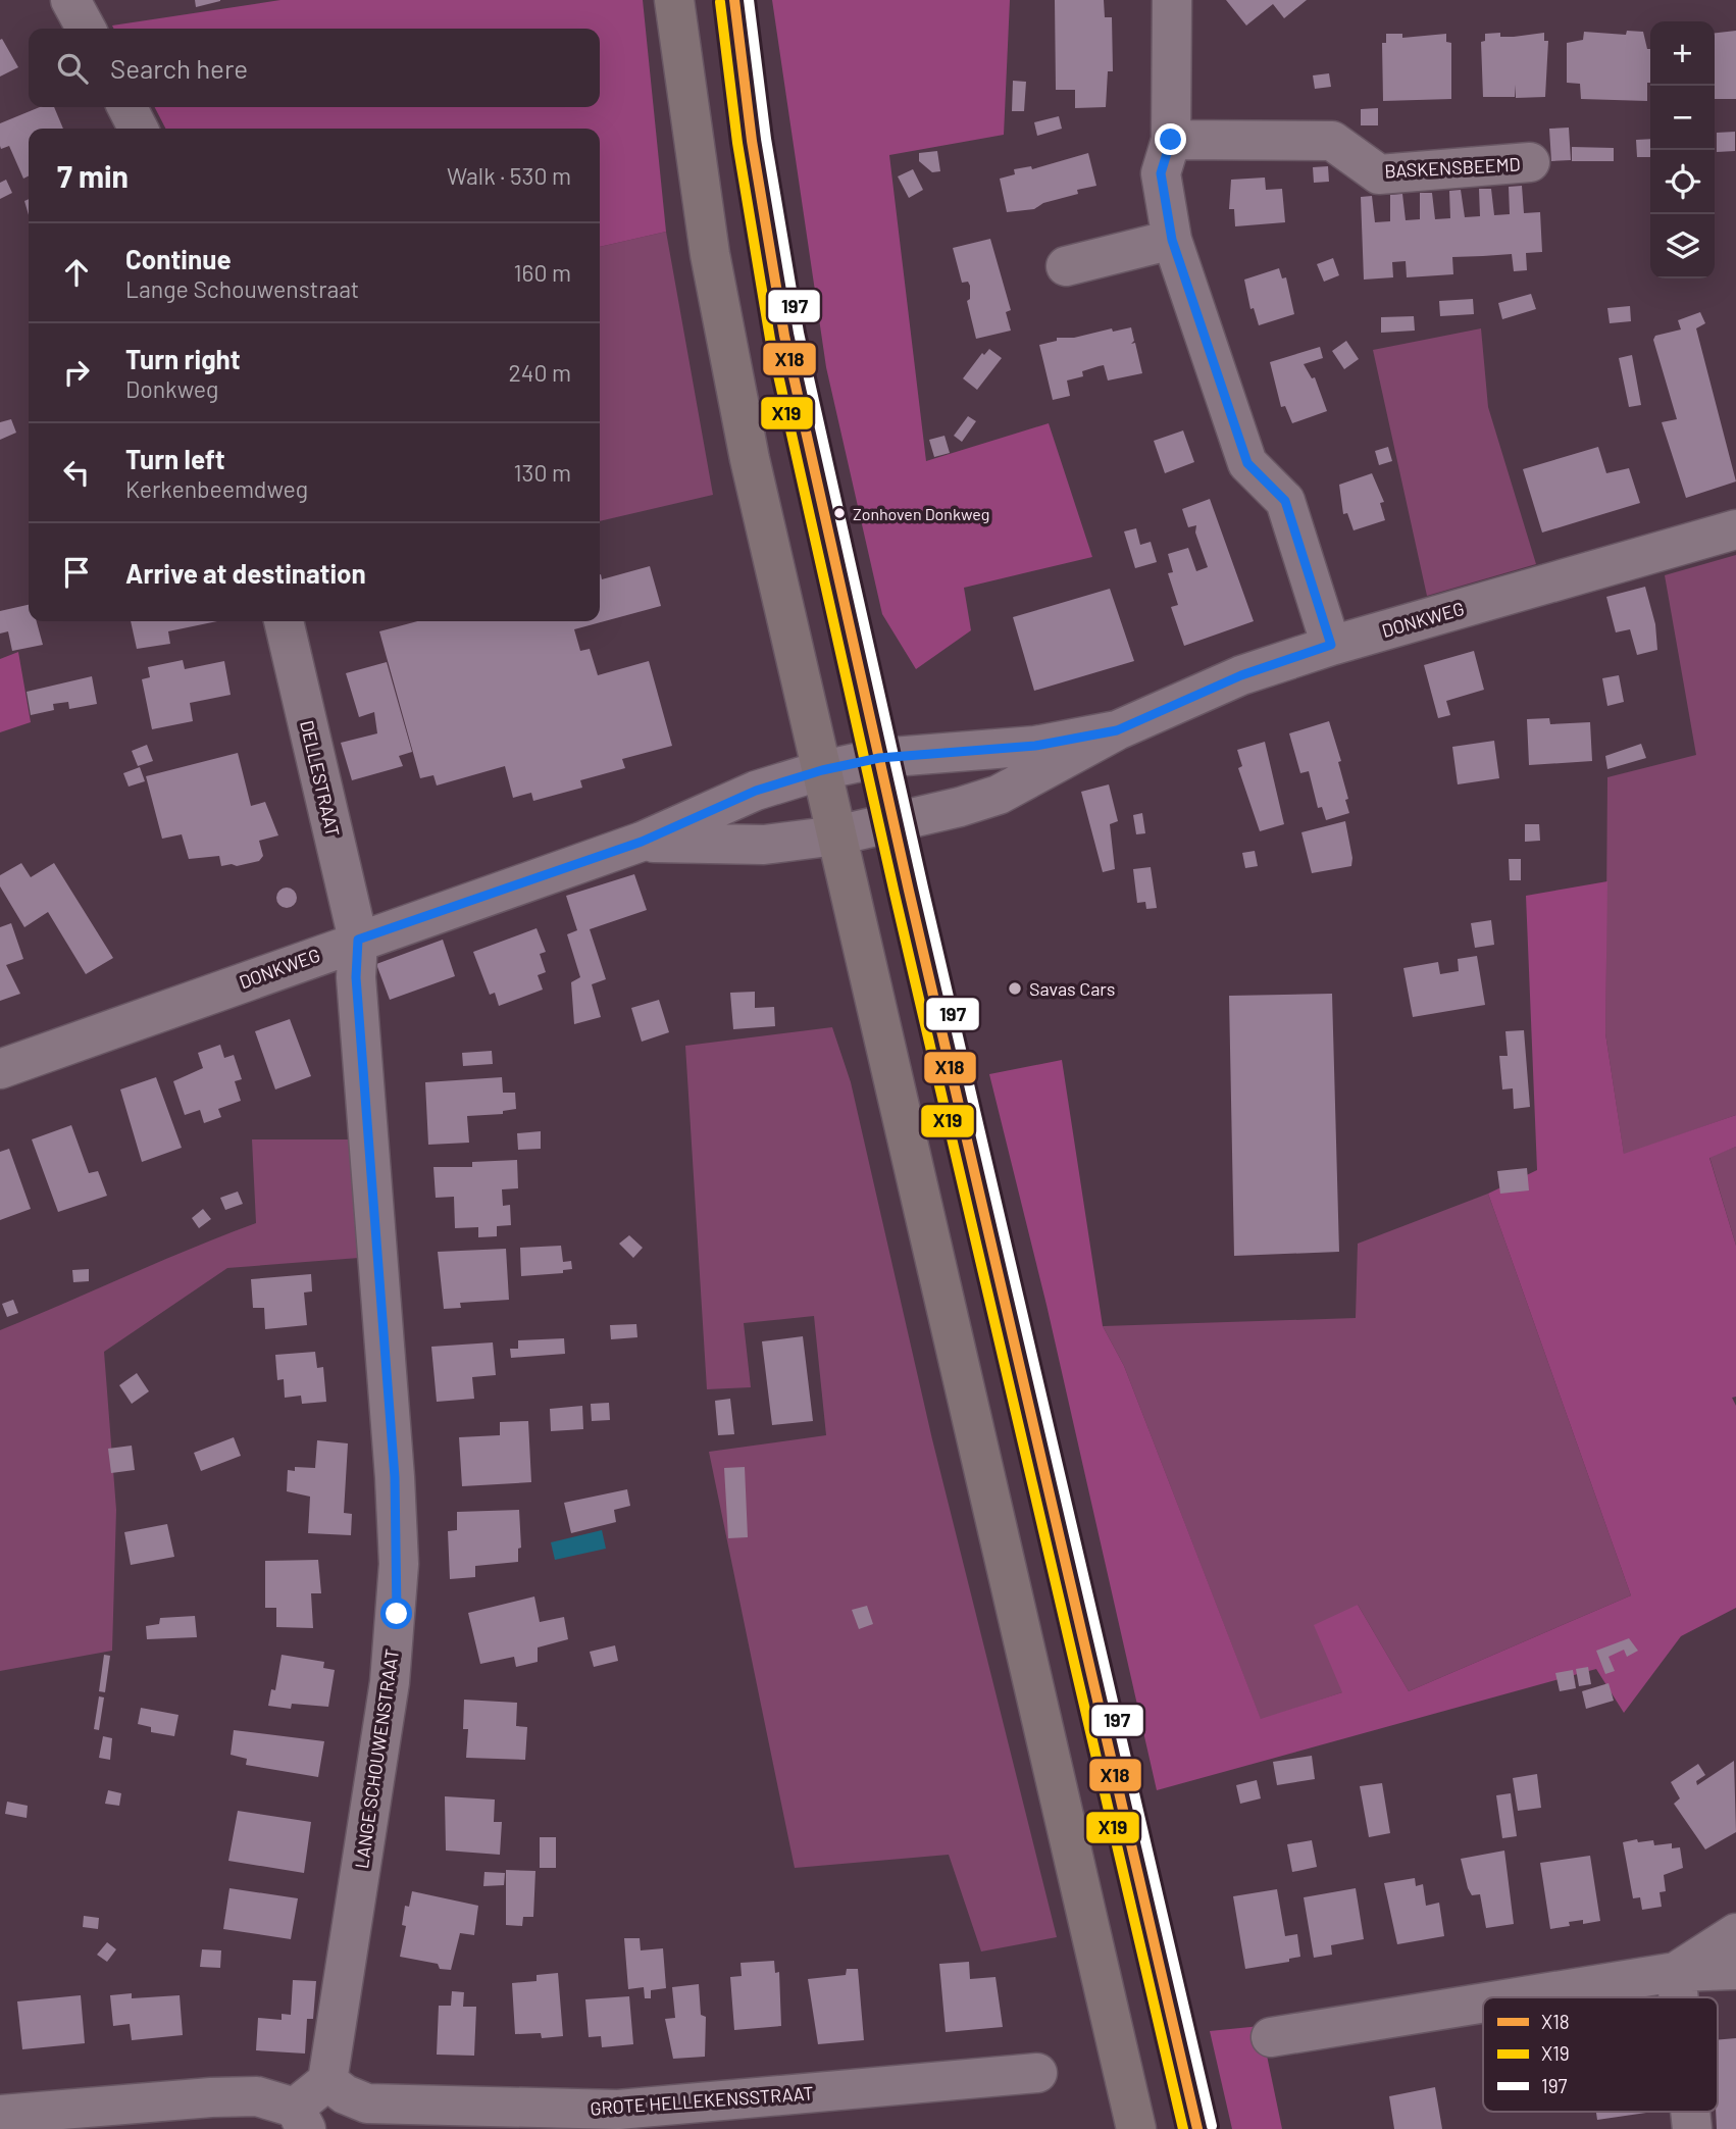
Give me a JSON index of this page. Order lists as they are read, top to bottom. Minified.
{"streets":{"street":["BASKENSBEEMD","DONKWEG","DELLESTRAAT","LANGE SCHOUWENSTRAAT","GROTE HELLEKENSSTRAAT"]},"crossings":[["DONKWEG","DELLESTRAAT"],["DONKWEG","LANGE SCHOUWENSTRAAT"],["DELLESTRAAT","LANGE SCHOUWENSTRAAT"],["LANGE SCHOUWENSTRAAT","GROTE HELLEKENSSTRAAT"]],"places":["Zonhoven Donkweg","Savas Cars"],"lines":["transit line X18","transit line 197","transit line X19"],"legend":["X18","X19","197"],"page":{"map_buttons":["+","−"],"search":"Search here","heading":["7 min","Walk · 530 m"],"list":[["Continue","Lange Schouwenstraat","160 m"],["Turn right","Donkweg","240 m"],["Turn left","Kerkenbeemdweg","130 m"],"Arrive at destination"]}}
